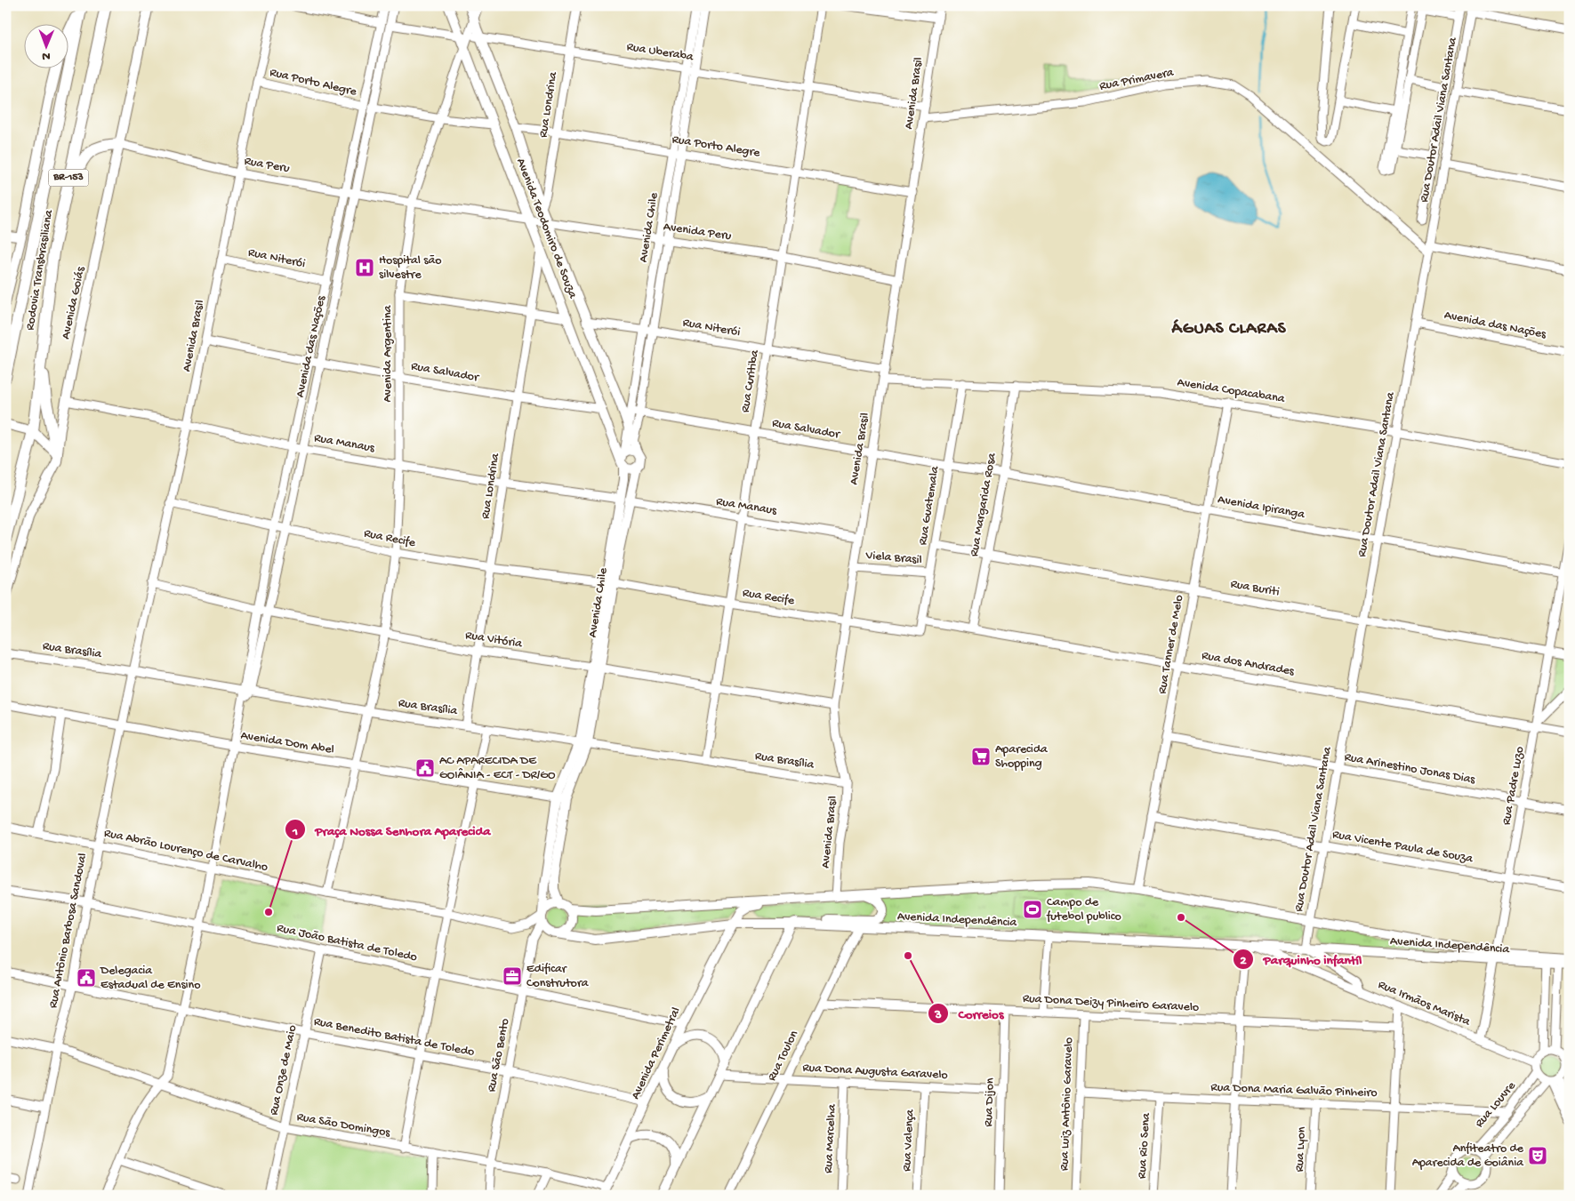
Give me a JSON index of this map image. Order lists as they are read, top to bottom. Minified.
{"streets":{"highway":["BR-153","Rodovia Transbrasiliana"],"main road":["Avenida Chile","Avenida Teodomiro de Souza","Avenida Goiás","Avenida Independência","Avenida Perimetral","Rua São Bento"],"street":["Rua Uberaba","Rua Primavera","Rua Porto Alegre","Avenida Brasil","Rua Londrina","Rua Doutor Adail Viana Santana","Rua Peru","Avenida Peru","Rua Niterói","Avenida das Nações","Avenida Argentina","Rua Salvador","Rua Curitiba","Avenida Copacabana","Rua Manaus","Rua Margarida Rosa","Rua Guatemala","Avenida Ipiranga","Rua Recife","Viela Brasil","Rua Buriti","Rua Vitória","Rua Tanner de Melo","Rua Brasília","Rua dos Andrades","Avenida Dom Abel","Rua Arinestino Jonas Dias","Rua Padre Luzo","Rua Vicente Paula de Souza","Rua Abrão Lourenço de Carvalho","Rua Antônio Barbosa Sandoval","Rua João Batista de Toledo","Rua Dona Deizy Pinheiro Garavelo","Rua Irmãos Marista","Rua Benedito Batista de Toledo","Rua Toulon","Rua Onze de Maio","Rua Dona Augusta Garavelo","Rua Dona Maria Galvão Pinheiro","Rua Dijon","Rua Luiz Antônio Garavelo","Rua Louvre","Rua São Domingos","Rua Marcelha","Rua Valença","Rua Rio Sena","Rua Lyon"]},"crossings":[["Rua Uberaba","Avenida Brasil"],["Rua Uberaba","Rua Londrina"],["Rua Uberaba","Avenida Chile"],["Rua Uberaba","Avenida Teodomiro de Souza"],["Rua Uberaba","Avenida das Nações"],["Rua Uberaba","Rua Curitiba"],["Rua Primavera","Avenida Brasil"],["Rua Primavera","Rua Doutor Adail Viana Santana"],["Rua Porto Alegre","Avenida Brasil"],["Rua Porto Alegre","Rua Londrina"],["Rua Porto Alegre","Avenida Chile"],["Rua Porto Alegre","Avenida Teodomiro de Souza"],["Rua Porto Alegre","Avenida das Nações"],["Rua Porto Alegre","Rua Curitiba"],["Avenida Brasil","Rua Peru"],["Avenida Brasil","Avenida Peru"],["Avenida Brasil","Rua Niterói"],["Avenida Brasil","Rua Salvador"],["Avenida Brasil","Avenida Copacabana"],["Avenida Brasil","Rua Manaus"],["Avenida Brasil","Rua Recife"],["Avenida Brasil","Viela Brasil"],["Avenida Brasil","Rua Vitória"],["Avenida Brasil","Rua Brasília"],["Avenida Brasil","Avenida Independência"],["Avenida Brasil","Rua Antônio Barbosa Sandoval"],["Rua Londrina","Avenida Teodomiro de Souza"],["Rua Londrina","Rua Salvador"],["Rua Londrina","Rua Manaus"],["Rua Londrina","Rua Recife"],["Rua Londrina","Rua Vitória"],["Rua Londrina","Rua Brasília"],["Rua Doutor Adail Viana Santana","Avenida das Nações"],["Rua Doutor Adail Viana Santana","Avenida Copacabana"],["Rua Doutor Adail Viana Santana","Avenida Ipiranga"],["Rua Doutor Adail Viana Santana","Rua Buriti"],["Rua Doutor Adail Viana Santana","Rua dos Andrades"],["Rua Doutor Adail Viana Santana","Rua Arinestino Jonas Dias"],["Rua Doutor Adail Viana Santana","Rua Vicente Paula de Souza"],["Rua Doutor Adail Viana Santana","Avenida Independência"],["Rua Peru","Avenida Peru"],["Rua Peru","Avenida Goiás"],["Rua Peru","Avenida das Nações"],["Rua Peru","Avenida Argentina"],["Avenida Chile","Avenida Teodomiro de Souza"],["Avenida Chile","Avenida Peru"],["Avenida Chile","Rua Niterói"],["Avenida Chile","Rua Salvador"],["Avenida Chile","Rua Manaus"],["Avenida Chile","Rua Recife"],["Avenida Chile","Rua Vitória"],["Avenida Chile","Rua Brasília"],["Avenida Chile","Rua São Bento"],["Avenida Teodomiro de Souza","Avenida Peru"],["Avenida Teodomiro de Souza","Rua Niterói"],["Avenida Teodomiro de Souza","Avenida Argentina"],["Avenida Teodomiro de Souza","Rua Salvador"],["Avenida Peru","Avenida Argentina"],["Avenida Peru","Rua Curitiba"],["Rua Niterói","Avenida das Nações"],["Rua Niterói","Rua Curitiba"],["Avenida Goiás","Rua Manaus"],["Avenida das Nações","Rua Salvador"],["Avenida das Nações","Rua Manaus"],["Avenida das Nações","Rua Recife"],["Avenida das Nações","Rua Vitória"],["Avenida das Nações","Rua Brasília"],["Avenida Argentina","Rua Salvador"],["Avenida Argentina","Rua Manaus"],["Avenida Argentina","Rua Recife"],["Avenida Argentina","Rua Vitória"],["Avenida Argentina","Rua Brasília"],["Rua Salvador","Rua Curitiba"],["Rua Salvador","Rua Guatemala"],["Rua Salvador","Avenida Ipiranga"],["Rua Curitiba","Rua Manaus"],["Rua Curitiba","Rua Recife"],["Rua Curitiba","Rua Vitória"],["Rua Curitiba","Rua Brasília"],["Avenida Copacabana","Rua Margarida Rosa"],["Avenida Copacabana","Rua Guatemala"],["Avenida Copacabana","Rua Tanner de Melo"],["Rua Margarida Rosa","Avenida Ipiranga"],["Rua Margarida Rosa","Rua Buriti"],["Rua Margarida Rosa","Rua dos Andrades"],["Rua Guatemala","Avenida Ipiranga"],["Rua Guatemala","Rua Recife"],["Rua Guatemala","Viela Brasil"],["Rua Guatemala","Rua Buriti"],["Rua Guatemala","Rua dos Andrades"],["Avenida Ipiranga","Rua Tanner de Melo"],["Avenida Ipiranga","Rua Padre Luzo"],["Rua Buriti","Rua Tanner de Melo"],["Rua Buriti","Rua Padre Luzo"],["Rua Tanner de Melo","Rua dos Andrades"],["Rua Tanner de Melo","Rua Arinestino Jonas Dias"],["Rua Tanner de Melo","Rua Vicente Paula de Souza"],["Rua Tanner de Melo","Avenida Independência"],["Rua Brasília","Rua Antônio Barbosa Sandoval"],["Rua Brasília","Rua São Bento"],["Rua dos Andrades","Rua Padre Luzo"],["Avenida Dom Abel","Rua Antônio Barbosa Sandoval"],["Avenida Dom Abel","Rua São Bento"],["Rua Arinestino Jonas Dias","Rua Padre Luzo"],["Rua Padre Luzo","Rua Vicente Paula de Souza"],["Rua Padre Luzo","Avenida Independência"],["Rua Padre Luzo","Rua Irmãos Marista"],["Rua Abrão Lourenço de Carvalho","Avenida Independência"],["Rua Abrão Lourenço de Carvalho","Rua Antônio Barbosa Sandoval"],["Rua Abrão Lourenço de Carvalho","Rua São Bento"],["Avenida Independência","Rua Irmãos Marista"],["Avenida Independência","Avenida Perimetral"],["Avenida Independência","Rua São Bento"],["Avenida Independência","Rua Toulon"],["Rua Antônio Barbosa Sandoval","Rua João Batista de Toledo"],["Rua Antônio Barbosa Sandoval","Rua Benedito Batista de Toledo"],["Rua Antônio Barbosa Sandoval","Rua São Domingos"],["Rua João Batista de Toledo","Avenida Perimetral"],["Rua João Batista de Toledo","Rua São Bento"],["Rua João Batista de Toledo","Rua Onze de Maio"],["Rua Dona Deizy Pinheiro Garavelo","Rua Toulon"],["Rua Dona Deizy Pinheiro Garavelo","Rua Dijon"],["Rua Dona Deizy Pinheiro Garavelo","Rua Luiz Antônio Garavelo"],["Rua Irmãos Marista","Rua Louvre"],["Rua Benedito Batista de Toledo","Avenida Perimetral"],["Rua Benedito Batista de Toledo","Rua São Bento"],["Rua Benedito Batista de Toledo","Rua Onze de Maio"],["Avenida Perimetral","Rua Dona Augusta Garavelo"],["Avenida Perimetral","Rua São Domingos"],["Rua São Bento","Rua São Domingos"],["Rua Toulon","Rua Dona Augusta Garavelo"],["Rua Onze de Maio","Rua São Domingos"],["Rua Dona Augusta Garavelo","Rua Dijon"],["Rua Dona Augusta Garavelo","Rua Marcelha"],["Rua Dona Augusta Garavelo","Rua Valença"],["Rua Dona Maria Galvão Pinheiro","Rua Luiz Antônio Garavelo"],["Rua Dona Maria Galvão Pinheiro","Rua Louvre"],["Rua Dona Maria Galvão Pinheiro","Rua Rio Sena"],["Rua Dona Maria Galvão Pinheiro","Rua Lyon"]],"districts":["ÁGUAS CLARAS"],"places":{"hospital":["Hospital são silvestre"],"supermarket":["Aparecida Shopping"],"public building":["AC APARECIDA DE GOIÂNIA - ECT - DR/GO","Delegacia Estadual de Ensino"],"sports":["Campo de futebol publico"],"other":["Praça Nossa Senhora Aparecida","Parquinho infantíl","Correios"],"office":["Edificar Construtora"],"theatre":["Anfiteatro de Aparecida de Goiânia"]},"north":"bottom"}
